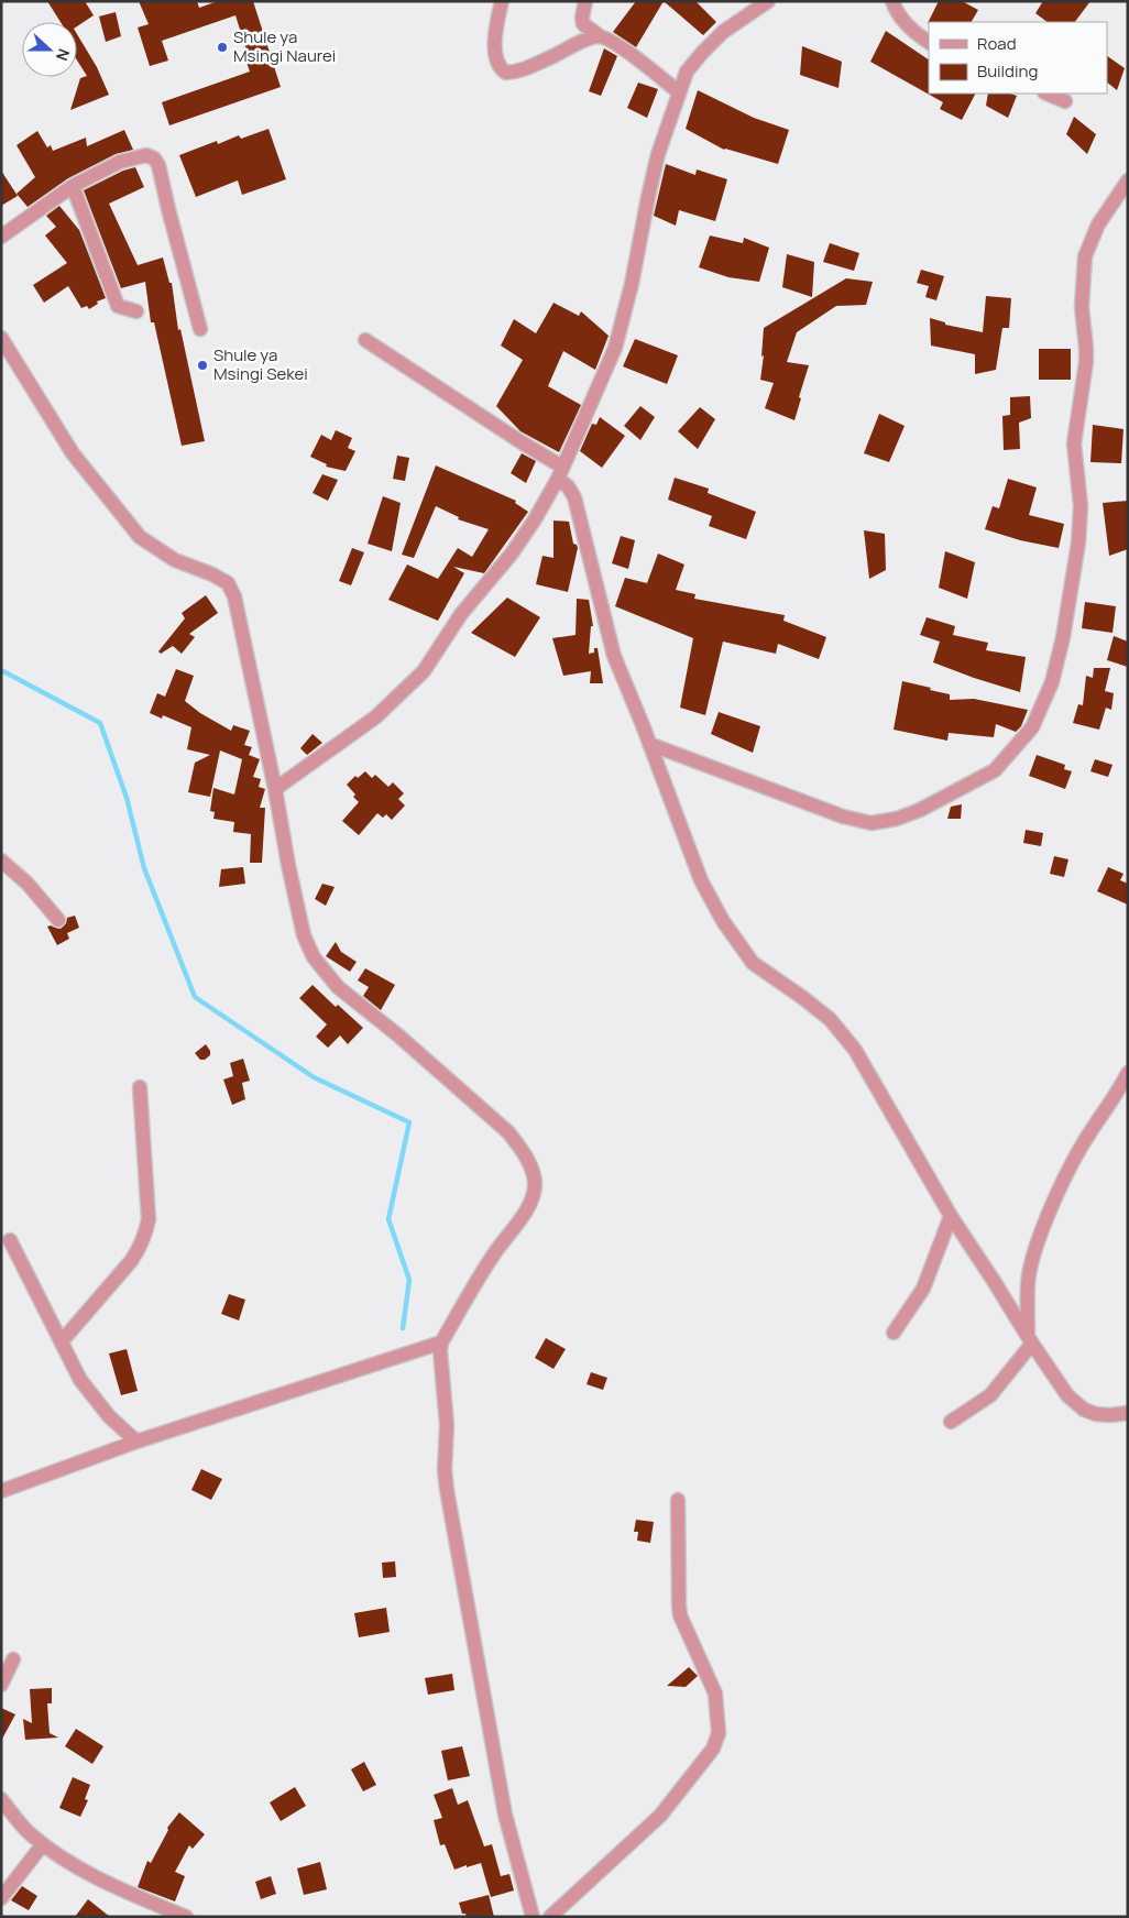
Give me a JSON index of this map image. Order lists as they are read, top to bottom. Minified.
{"places":["Shule ya Msingi Naurei","Shule ya Msingi Sekei"],"legend":["Road","Building"],"north":"right"}
